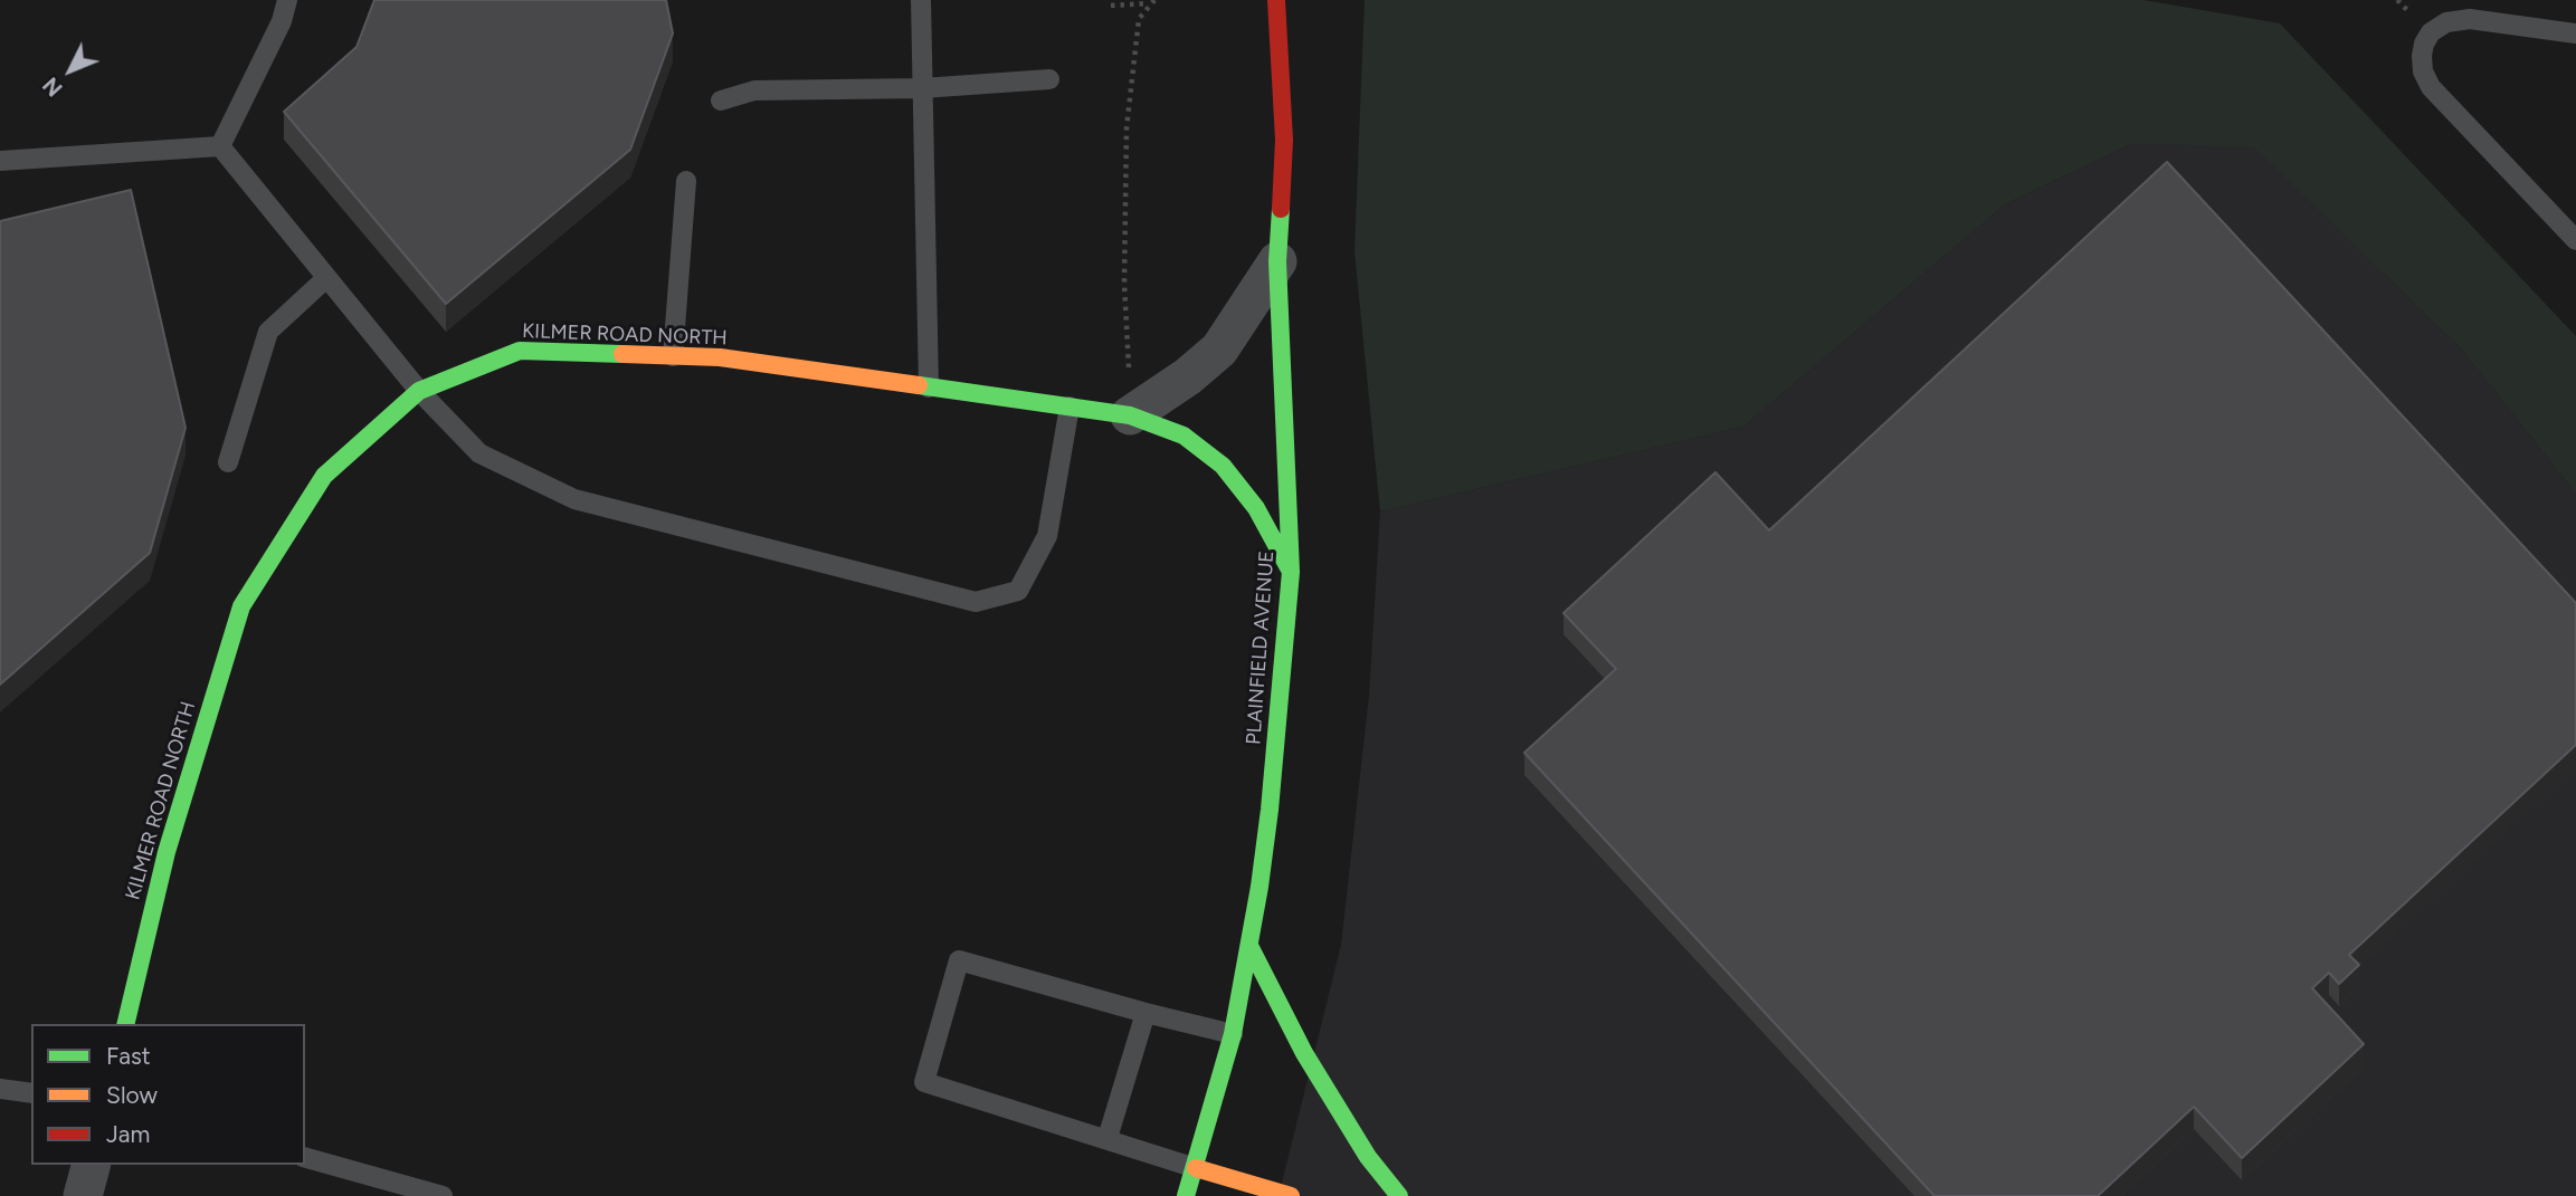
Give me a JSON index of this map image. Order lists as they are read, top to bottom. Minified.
{"streets":{"street":["KILMER ROAD NORTH","PLAINFIELD AVENUE"]},"crossings":[["KILMER ROAD NORTH","PLAINFIELD AVENUE"]],"legend":["Fast","Slow","Jam"],"north":"bottom left"}
